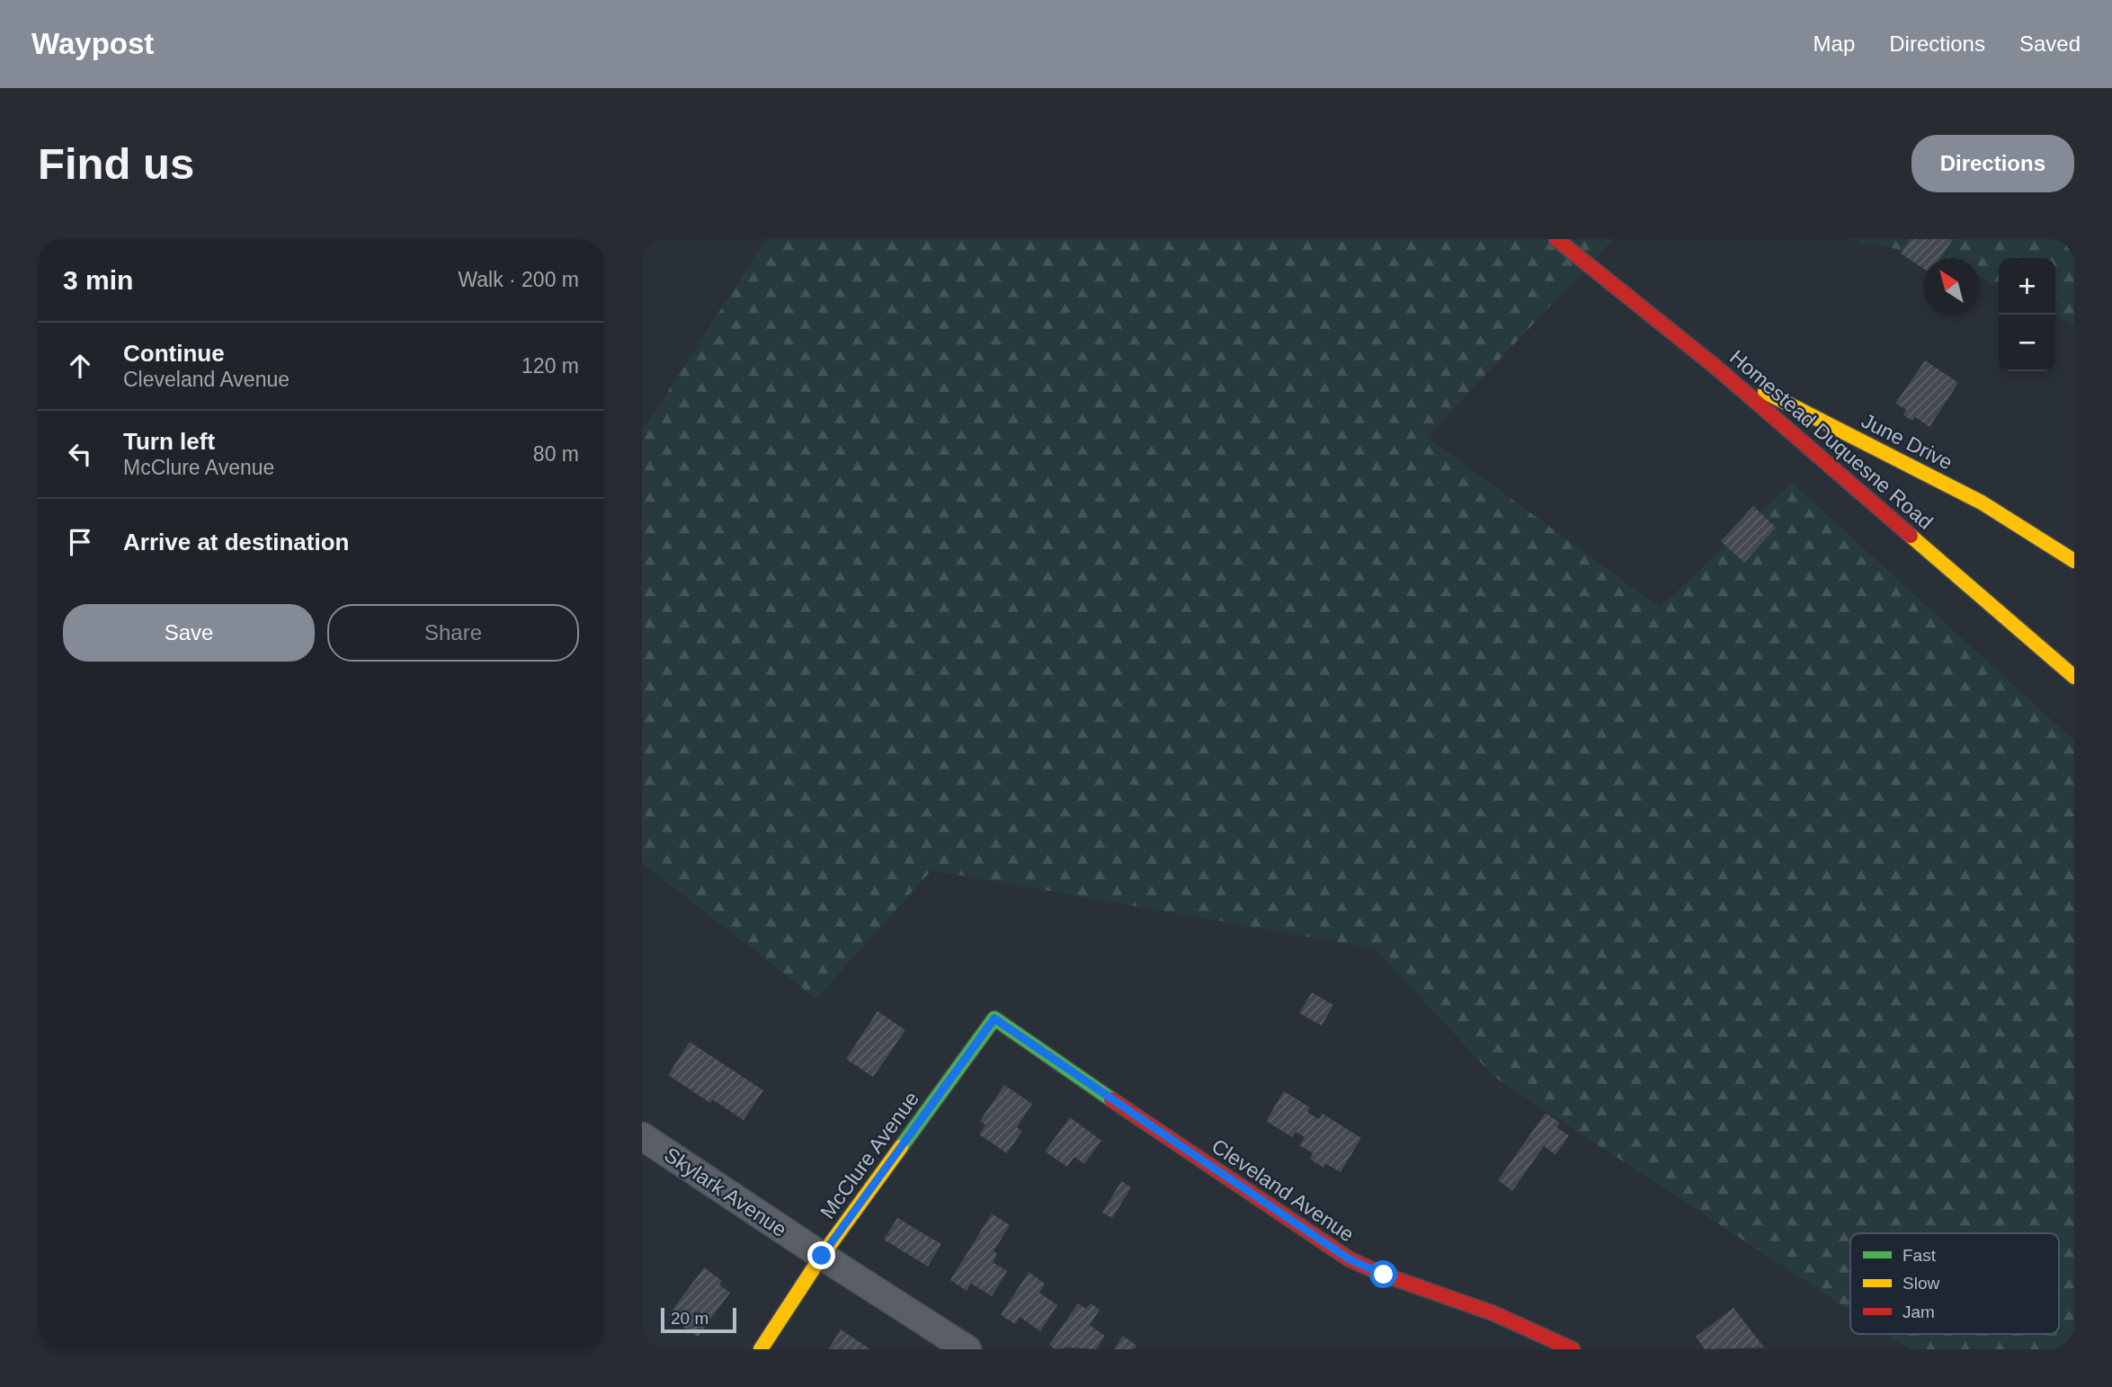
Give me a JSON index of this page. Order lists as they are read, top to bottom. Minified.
{"streets":{"street":["Homestead Duquesne Road","June Drive","McClure Avenue","Cleveland Avenue","Skylark Avenue"]},"crossings":[["Homestead Duquesne Road","June Drive"],["McClure Avenue","Cleveland Avenue"],["McClure Avenue","Skylark Avenue"]],"legend":["Fast","Slow","Jam"],"scale_bar":"20 m","north":"top left","page":{"header":"Waypost","nav":["Map","Directions","Saved"],"buttons":["Directions",["Save","Share"]],"title":"Find us","heading":["3 min","Walk · 200 m"],"map_buttons":["+","−"],"list":[["Continue","Cleveland Avenue","120 m"],["Turn left","McClure Avenue","80 m"],"Arrive at destination"],"scale":"20 m"}}
